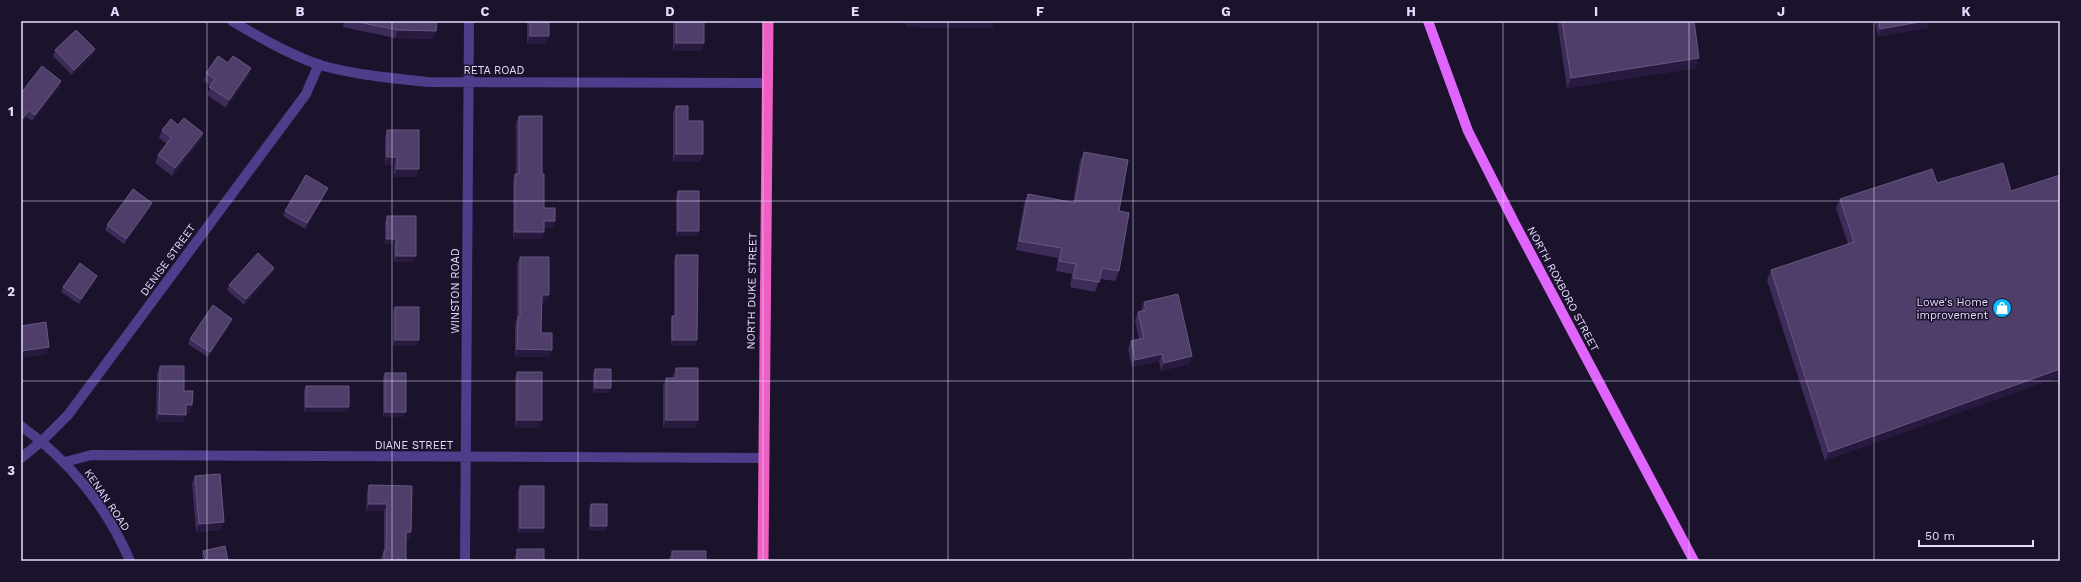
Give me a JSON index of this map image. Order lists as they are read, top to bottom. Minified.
{"streets":{"highway":["NORTH DUKE STREET"],"main road":["NORTH ROXBORO STREET"],"street":["RETA ROAD","DENISE STREET","WINSTON ROAD","DIANE STREET","KENAN ROAD"]},"crossings":[["RETA ROAD","DENISE STREET"],["RETA ROAD","WINSTON ROAD"],["RETA ROAD","NORTH DUKE STREET"],["DENISE STREET","KENAN ROAD"],["WINSTON ROAD","DIANE STREET"],["NORTH DUKE STREET","DIANE STREET"],["DIANE STREET","KENAN ROAD"]],"places":{"shop":["Lowe's Home improvement"]},"scale_bar":"50 m","grid":{"columns":["A","B","C","D","E","F","G","H","I","J","K"],"rows":["1","2","3"]}}
